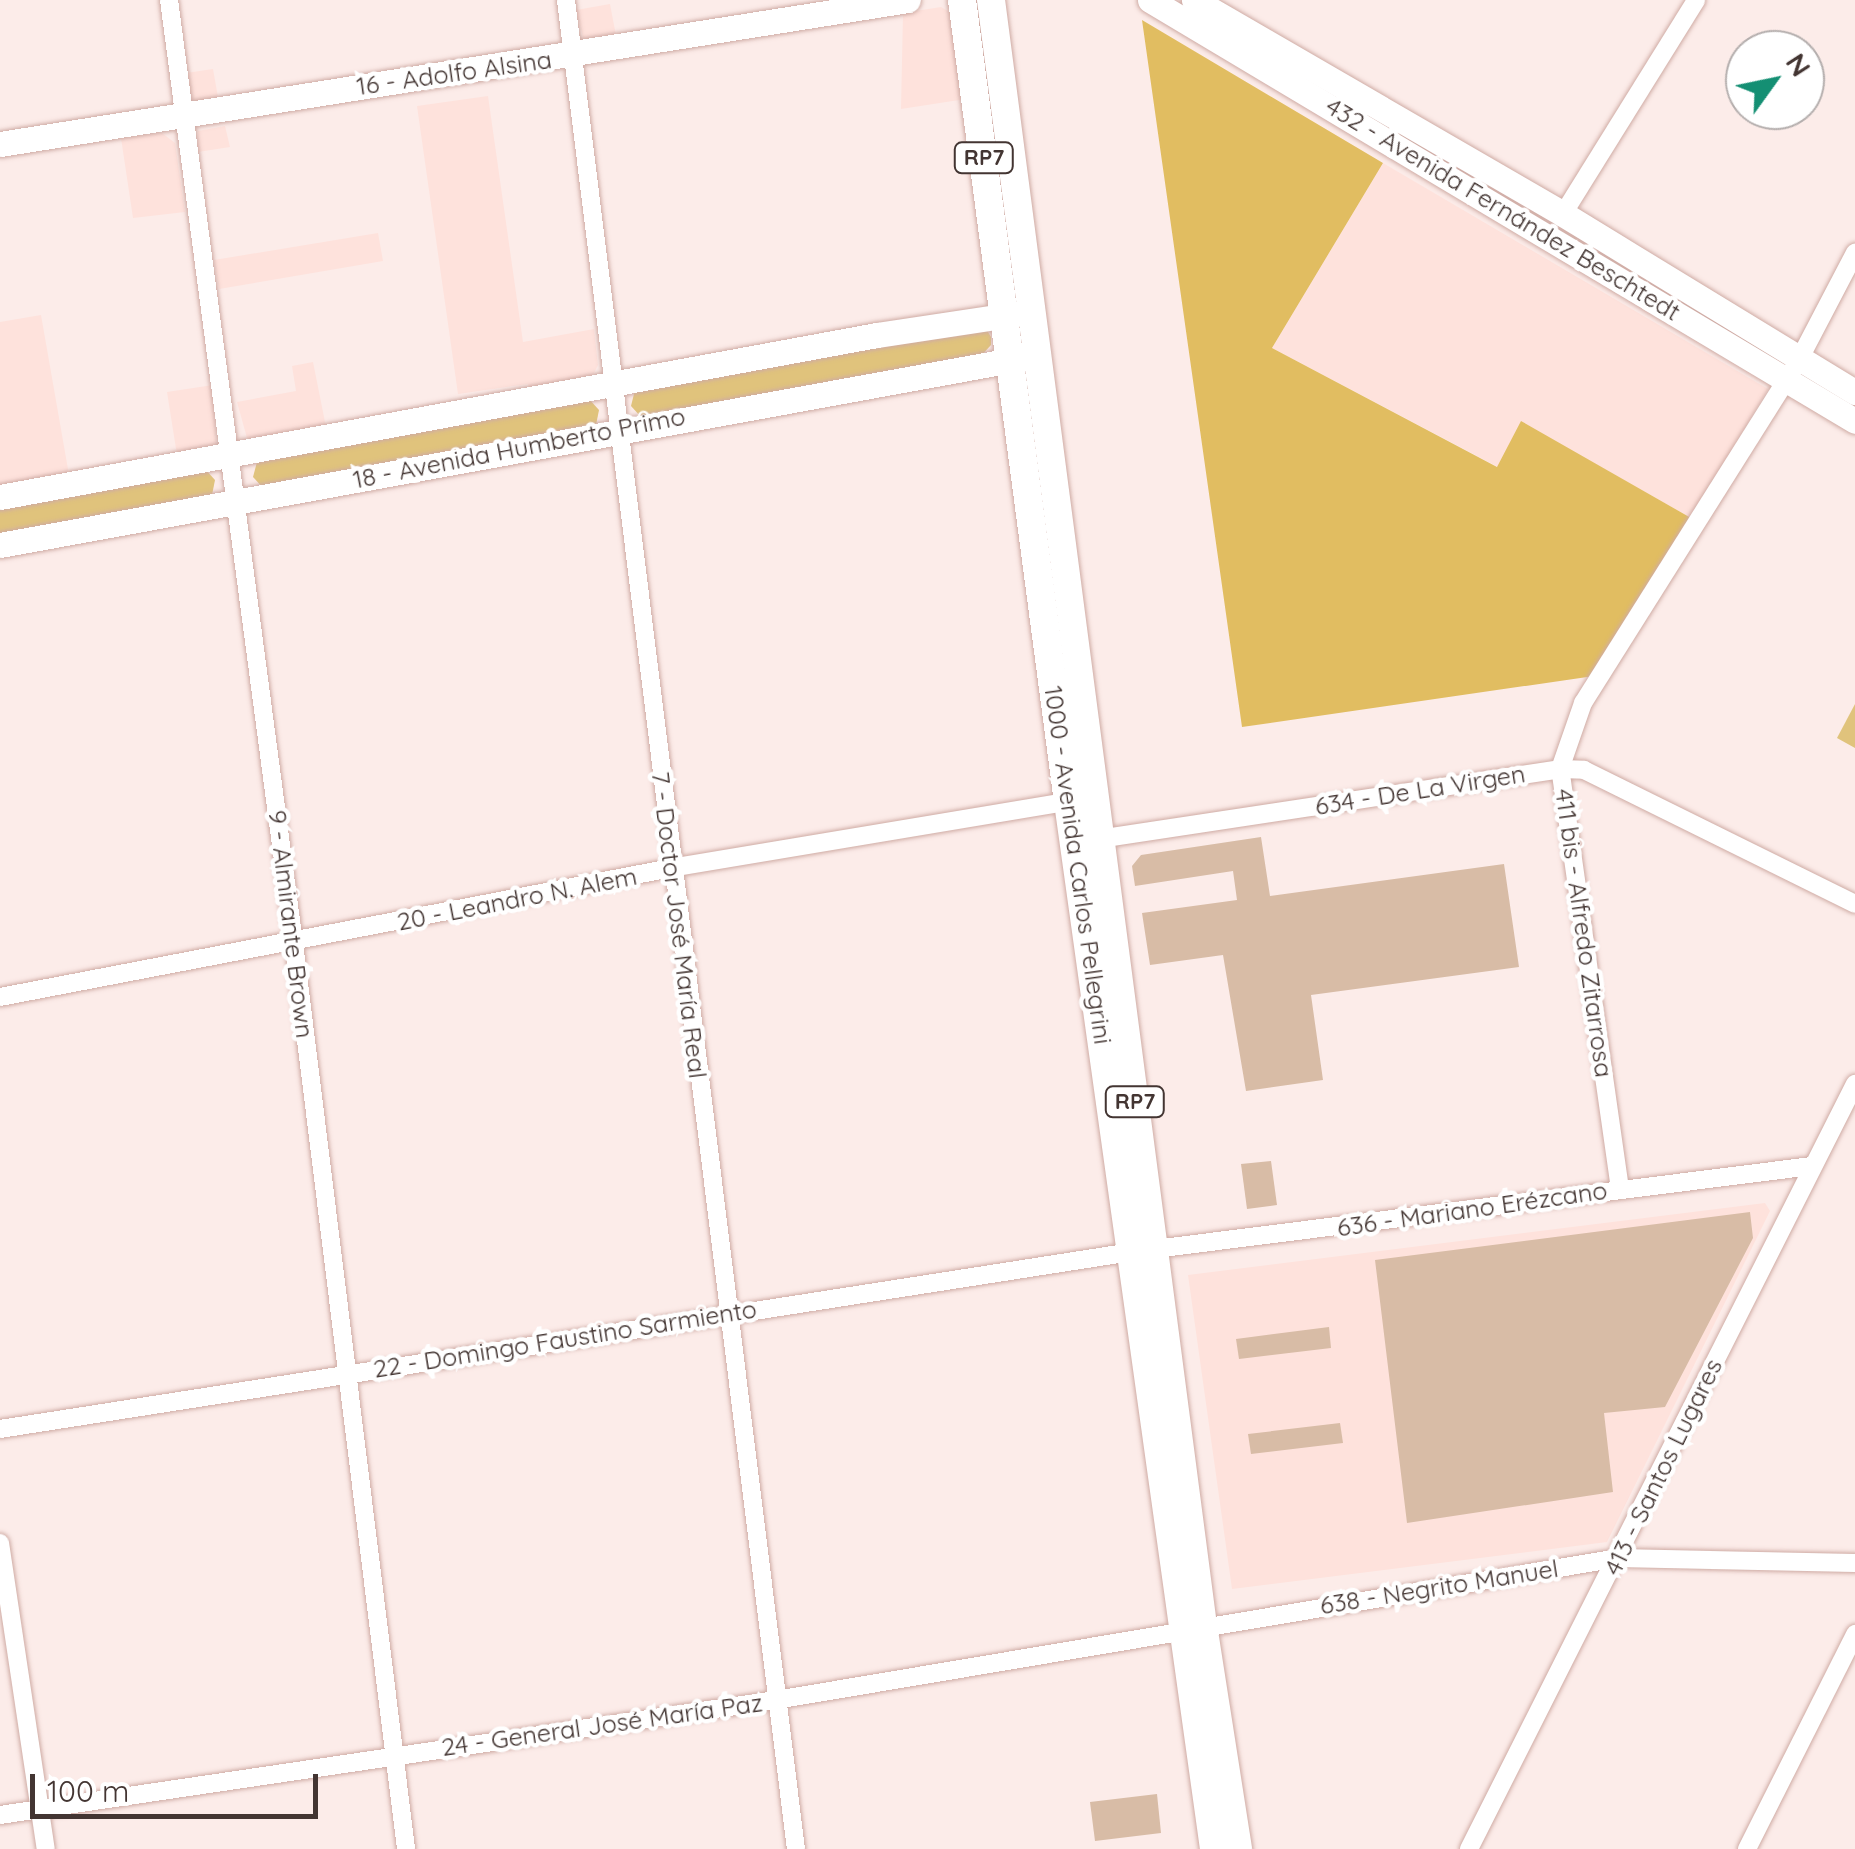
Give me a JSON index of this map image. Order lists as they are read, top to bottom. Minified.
{"streets":{"main road":["16 - Adolfo Alsina","RP7","432 - Avenida Fernández Beschtedt","18 - Avenida Humberto Primo","1000 - Avenida Carlos Pellegrini"],"street":["634 - De La Virgen","20 - Leandro N. Alem","9 - Almirante Brown","7 - Doctor José María Real","411 bis - Alfredo Zitarrosa","636 - Mariano Erézcano","22 - Domingo Faustino Sarmiento","413 - Santos Lugares","638 - Negrito Manuel","24 - General José María Paz"]},"crossings":[["16 - Adolfo Alsina","9 - Almirante Brown"],["16 - Adolfo Alsina","7 - Doctor José María Real"],["432 - Avenida Fernández Beschtedt","411 bis - Alfredo Zitarrosa"],["18 - Avenida Humberto Primo","1000 - Avenida Carlos Pellegrini"],["18 - Avenida Humberto Primo","9 - Almirante Brown"],["18 - Avenida Humberto Primo","7 - Doctor José María Real"],["634 - De La Virgen","1000 - Avenida Carlos Pellegrini"],["634 - De La Virgen","411 bis - Alfredo Zitarrosa"],["1000 - Avenida Carlos Pellegrini","20 - Leandro N. Alem"],["1000 - Avenida Carlos Pellegrini","636 - Mariano Erézcano"],["1000 - Avenida Carlos Pellegrini","22 - Domingo Faustino Sarmiento"],["1000 - Avenida Carlos Pellegrini","638 - Negrito Manuel"],["1000 - Avenida Carlos Pellegrini","24 - General José María Paz"],["20 - Leandro N. Alem","9 - Almirante Brown"],["20 - Leandro N. Alem","7 - Doctor José María Real"],["9 - Almirante Brown","22 - Domingo Faustino Sarmiento"],["9 - Almirante Brown","24 - General José María Paz"],["7 - Doctor José María Real","22 - Domingo Faustino Sarmiento"],["7 - Doctor José María Real","24 - General José María Paz"],["411 bis - Alfredo Zitarrosa","636 - Mariano Erézcano"],["636 - Mariano Erézcano","22 - Domingo Faustino Sarmiento"],["636 - Mariano Erézcano","413 - Santos Lugares"],["413 - Santos Lugares","638 - Negrito Manuel"],["638 - Negrito Manuel","24 - General José María Paz"]],"scale_bar":"100 m","north":"top right"}
